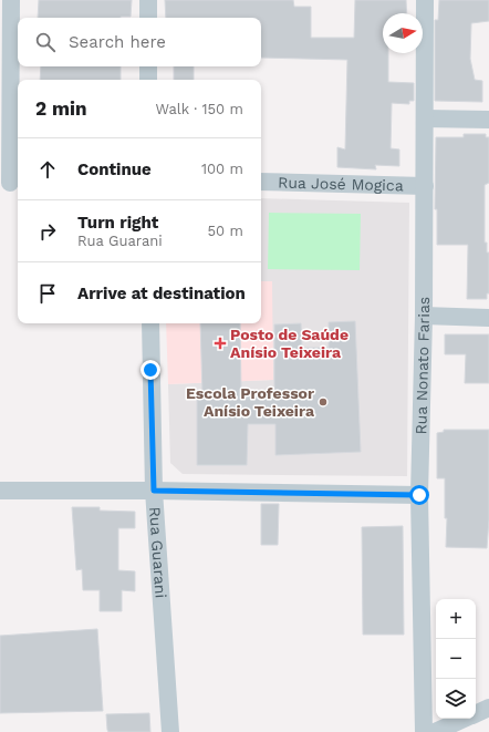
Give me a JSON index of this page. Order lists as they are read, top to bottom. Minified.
{"streets":{"street":["Rua José Mogica","Rua Nonato Farias","Rua Guarani"]},"crossings":[["Rua José Mogica","Rua Nonato Farias"]],"places":{"health":["Posto de Saúde Anísio Teixeira"],"other":["Escola Professor Anísio Teixeira"]},"north":"right","page":{"search":"Search here","heading":["2 min","Walk · 150 m"],"list":[["Continue","100 m"],["Turn right","Rua Guarani","50 m"],"Arrive at destination"],"map_buttons":["+","−"]}}
